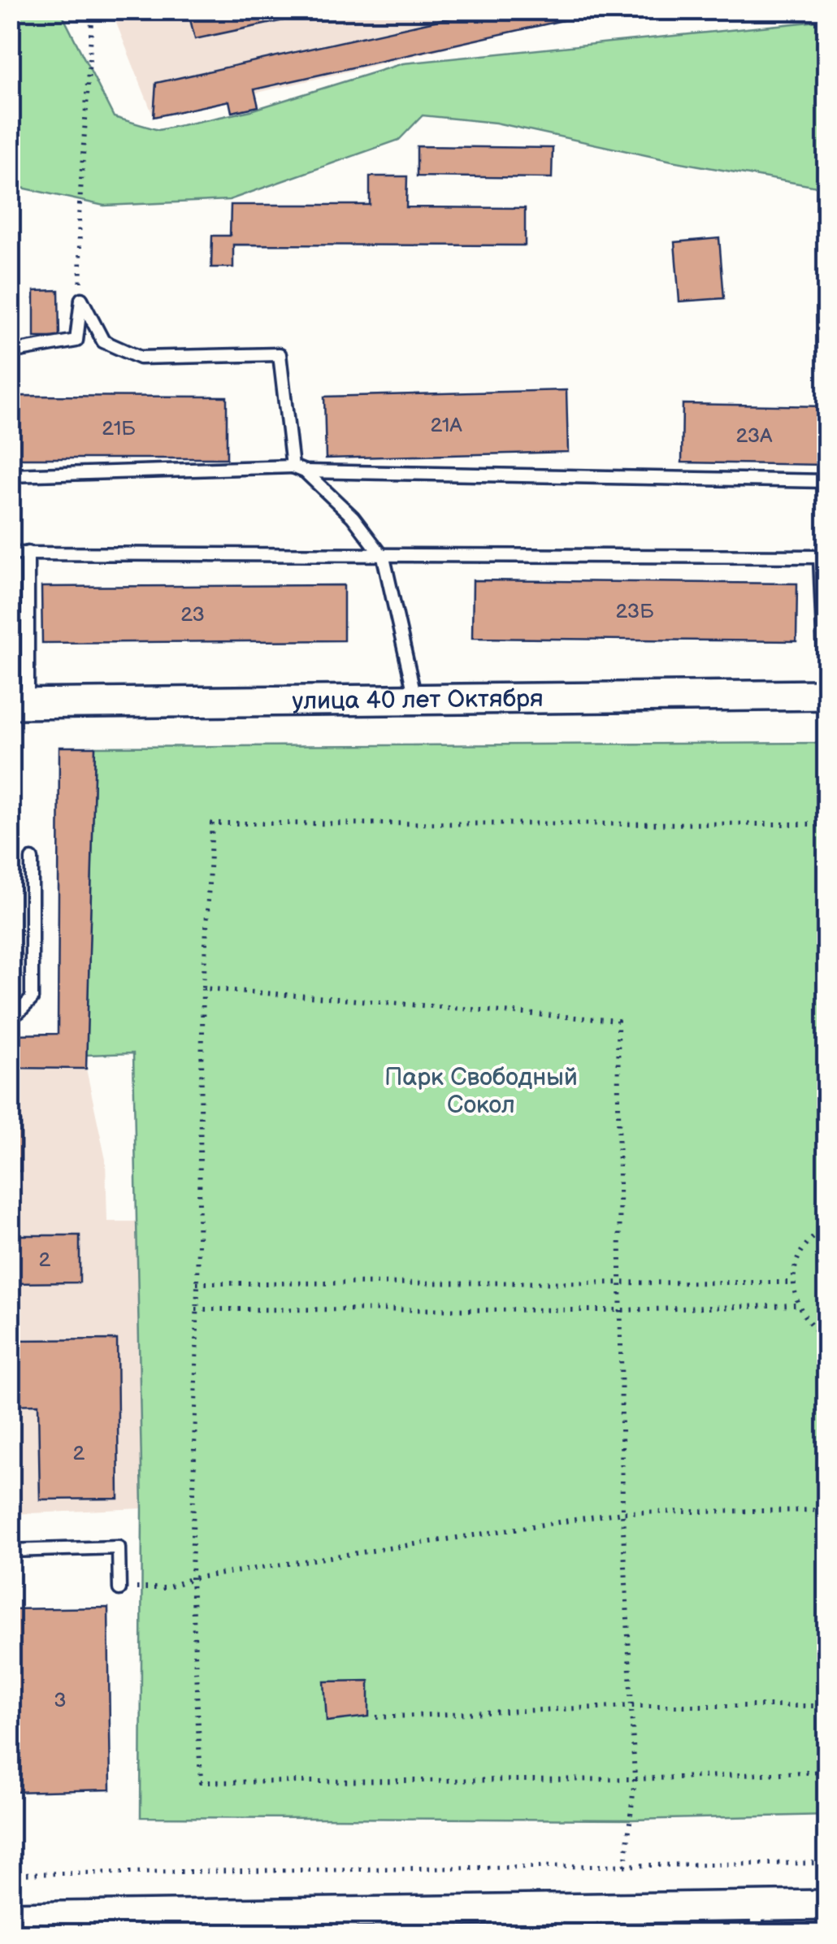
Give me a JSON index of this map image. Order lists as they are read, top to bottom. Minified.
{"streets":{"street":["улица 40 лет Октября"]},"parks":["Парк Свободный Сокол"],"house_numbers":["21А","21Б","23А","23Б","23","2","2","3"]}
